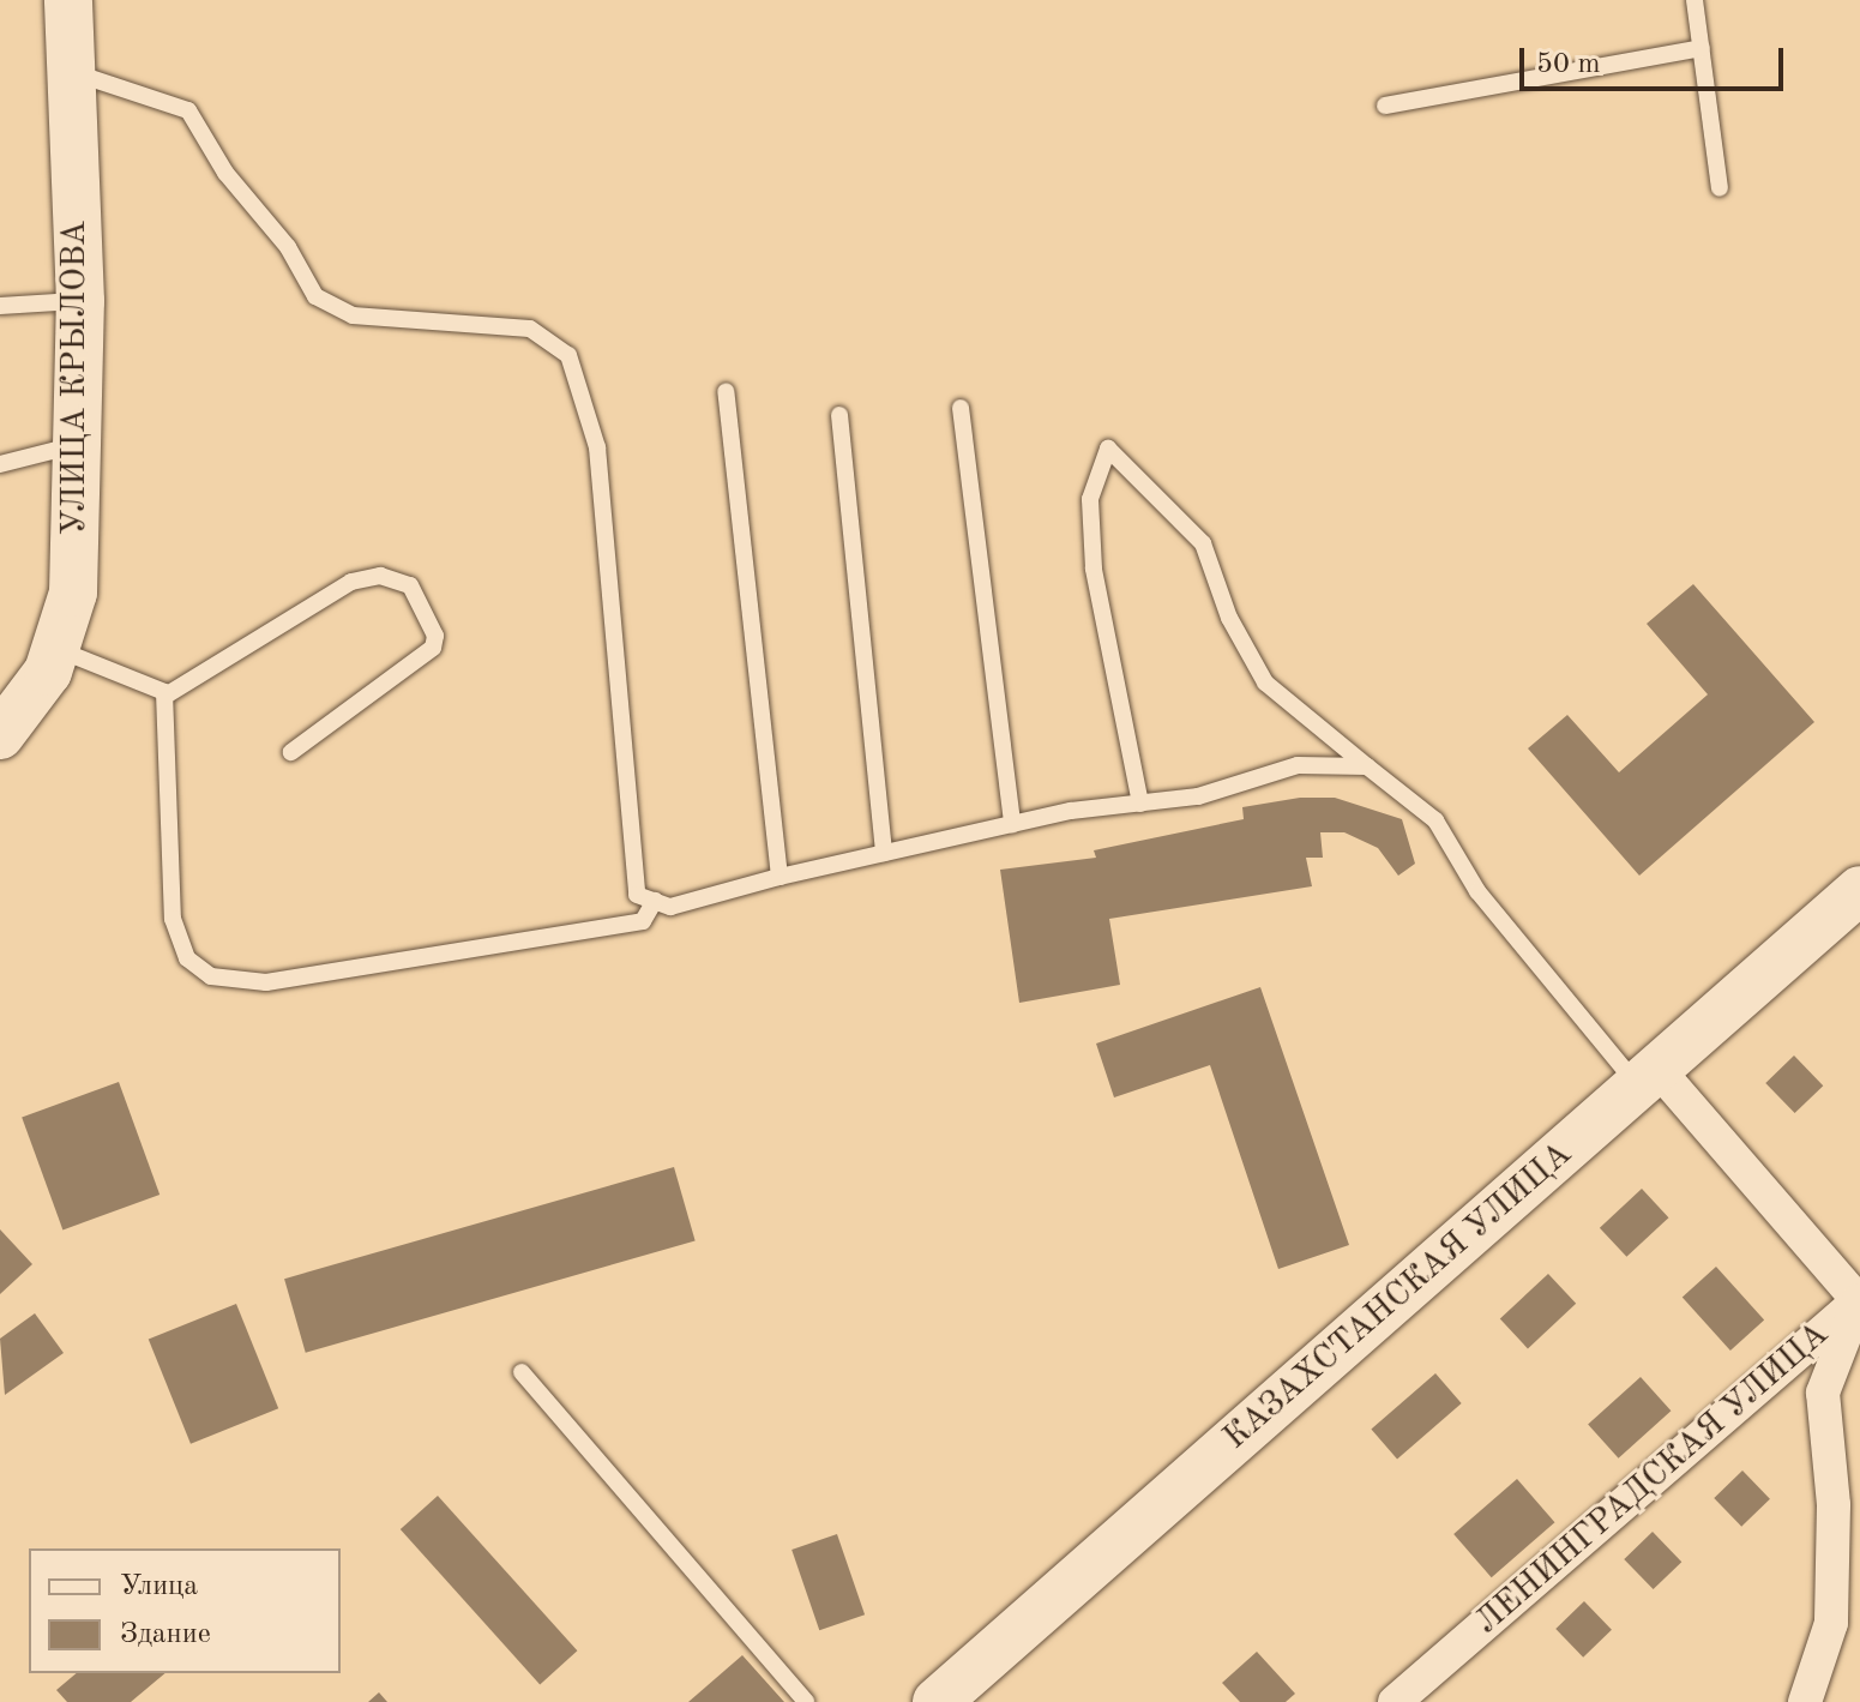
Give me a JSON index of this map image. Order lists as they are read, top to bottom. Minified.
{"streets":{"main road":["УЛИЦА КРЫЛОВА","КАЗАХСТАНСКАЯ УЛИЦА"],"street":["ЛЕНИНГРАДСКАЯ УЛИЦА"]},"legend":["Улица","Здание"],"scale_bar":"50 m"}
